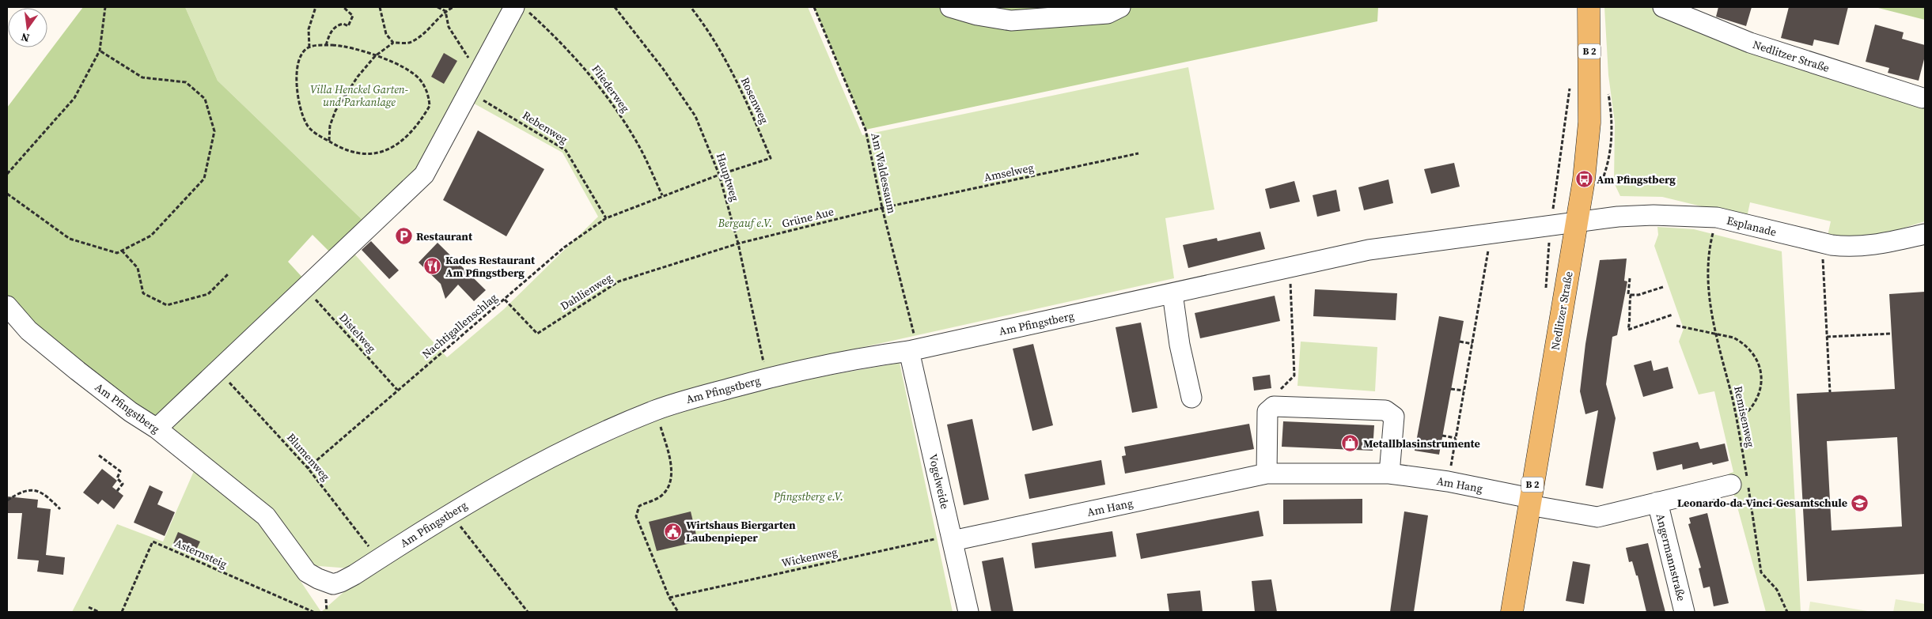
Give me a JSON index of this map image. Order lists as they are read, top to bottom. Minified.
{"streets":{"main road":["B 2","Nedlitzer Straße"],"street":["Esplanade","Am Pfingstberg","Vogelweide","Am Hang","Angermannstraße"],"path":["Fliederweg","Rosenweg","Rebenweg","Amselweg","Am Waldessaum","Hauptweg","Grüne Aue","Dahlienweg","Nachtigallenschlag","Distelweg","Remisenweg","Blumenweg","Asternsteig","Wickenweg"]},"crossings":[["Nedlitzer Straße","Esplanade"],["Nedlitzer Straße","Am Pfingstberg"],["Nedlitzer Straße","Am Hang"],["Nedlitzer Straße","Angermannstraße"],["Fliederweg","Nachtigallenschlag"],["Rosenweg","Hauptweg"],["Rosenweg","Nachtigallenschlag"],["Rebenweg","Nachtigallenschlag"],["Amselweg","Am Waldessaum"],["Amselweg","Grüne Aue"],["Am Waldessaum","Grüne Aue"],["Am Waldessaum","Am Pfingstberg"],["Am Waldessaum","Vogelweide"],["Hauptweg","Grüne Aue"],["Hauptweg","Dahlienweg"],["Hauptweg","Am Pfingstberg"],["Hauptweg","Nachtigallenschlag"],["Grüne Aue","Dahlienweg"],["Esplanade","Am Pfingstberg"],["Esplanade","Remisenweg"],["Dahlienweg","Nachtigallenschlag"],["Am Pfingstberg","Blumenweg"],["Am Pfingstberg","Vogelweide"],["Nachtigallenschlag","Distelweg"],["Nachtigallenschlag","Blumenweg"],["Vogelweide","Am Hang"],["Vogelweide","Wickenweg"],["Am Hang","Wickenweg"],["Am Hang","Angermannstraße"]],"parks":["Villa Henckel Garten- und Parkanlage","Bergauf e.V.","Pfingstberg e.V."],"places":{"bus stop":["Am Pfingstberg"],"parking":["Restaurant"],"restaurant":["Kades Restaurant Am Pfingstberg"],"shop":["Metallblasinstrumente"],"school or university":["Leonardo-da-Vinci-Gesamtschule"],"public building":["Wirtshaus Biergarten Laubenpieper"]},"north":"bottom"}
